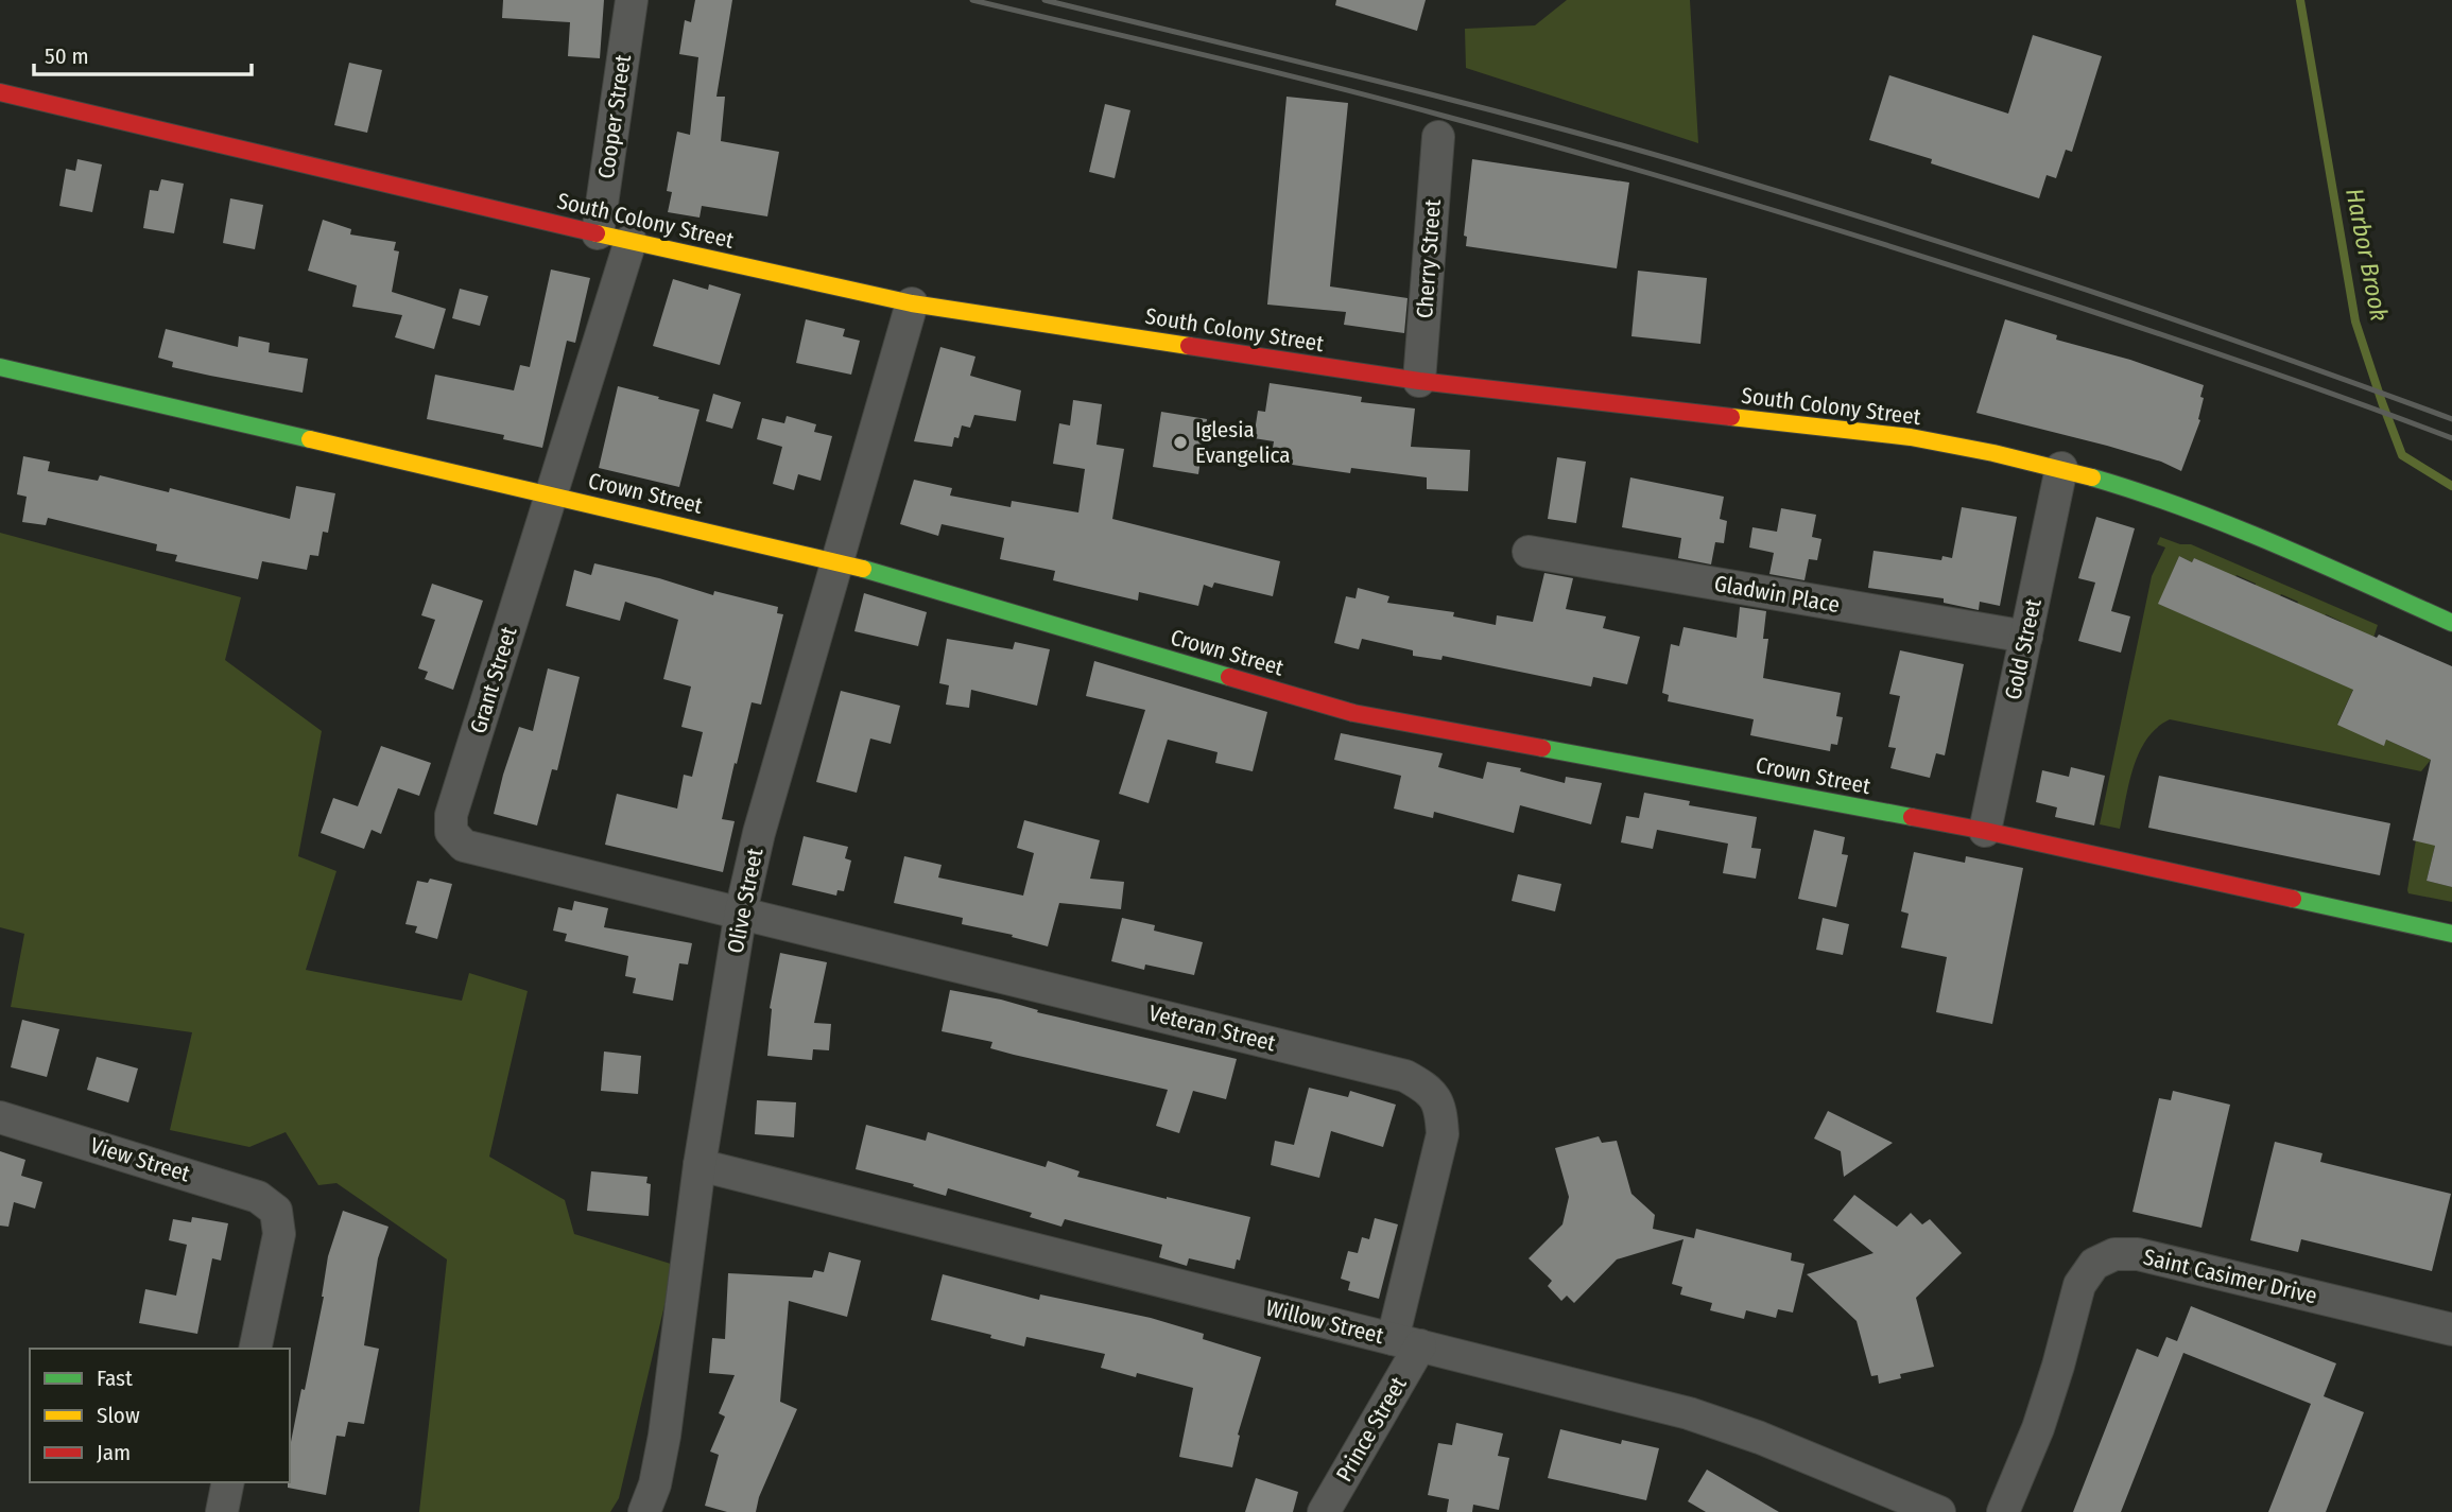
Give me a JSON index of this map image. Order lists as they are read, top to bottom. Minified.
{"streets":{"street":["Cooper Street","South Colony Street","Cherry Street","Crown Street","Gladwin Place","Gold Street","Grant Street","Olive Street","Veteran Street","View Street","Saint Casimer Drive","Willow Street","Prince Street"]},"crossings":[["Cooper Street","South Colony Street"],["South Colony Street","Cherry Street"],["South Colony Street","Gold Street"],["South Colony Street","Grant Street"],["South Colony Street","Olive Street"],["Crown Street","Gold Street"],["Crown Street","Grant Street"],["Crown Street","Olive Street"],["Gladwin Place","Gold Street"],["Grant Street","Olive Street"],["Grant Street","Veteran Street"],["Olive Street","Veteran Street"],["Olive Street","Willow Street"],["Veteran Street","Willow Street"],["Veteran Street","Prince Street"],["Willow Street","Prince Street"]],"water":["Harbor Brook"],"places":["Iglesia Evangelica"],"legend":["Fast","Slow","Jam"],"scale_bar":"50 m"}
